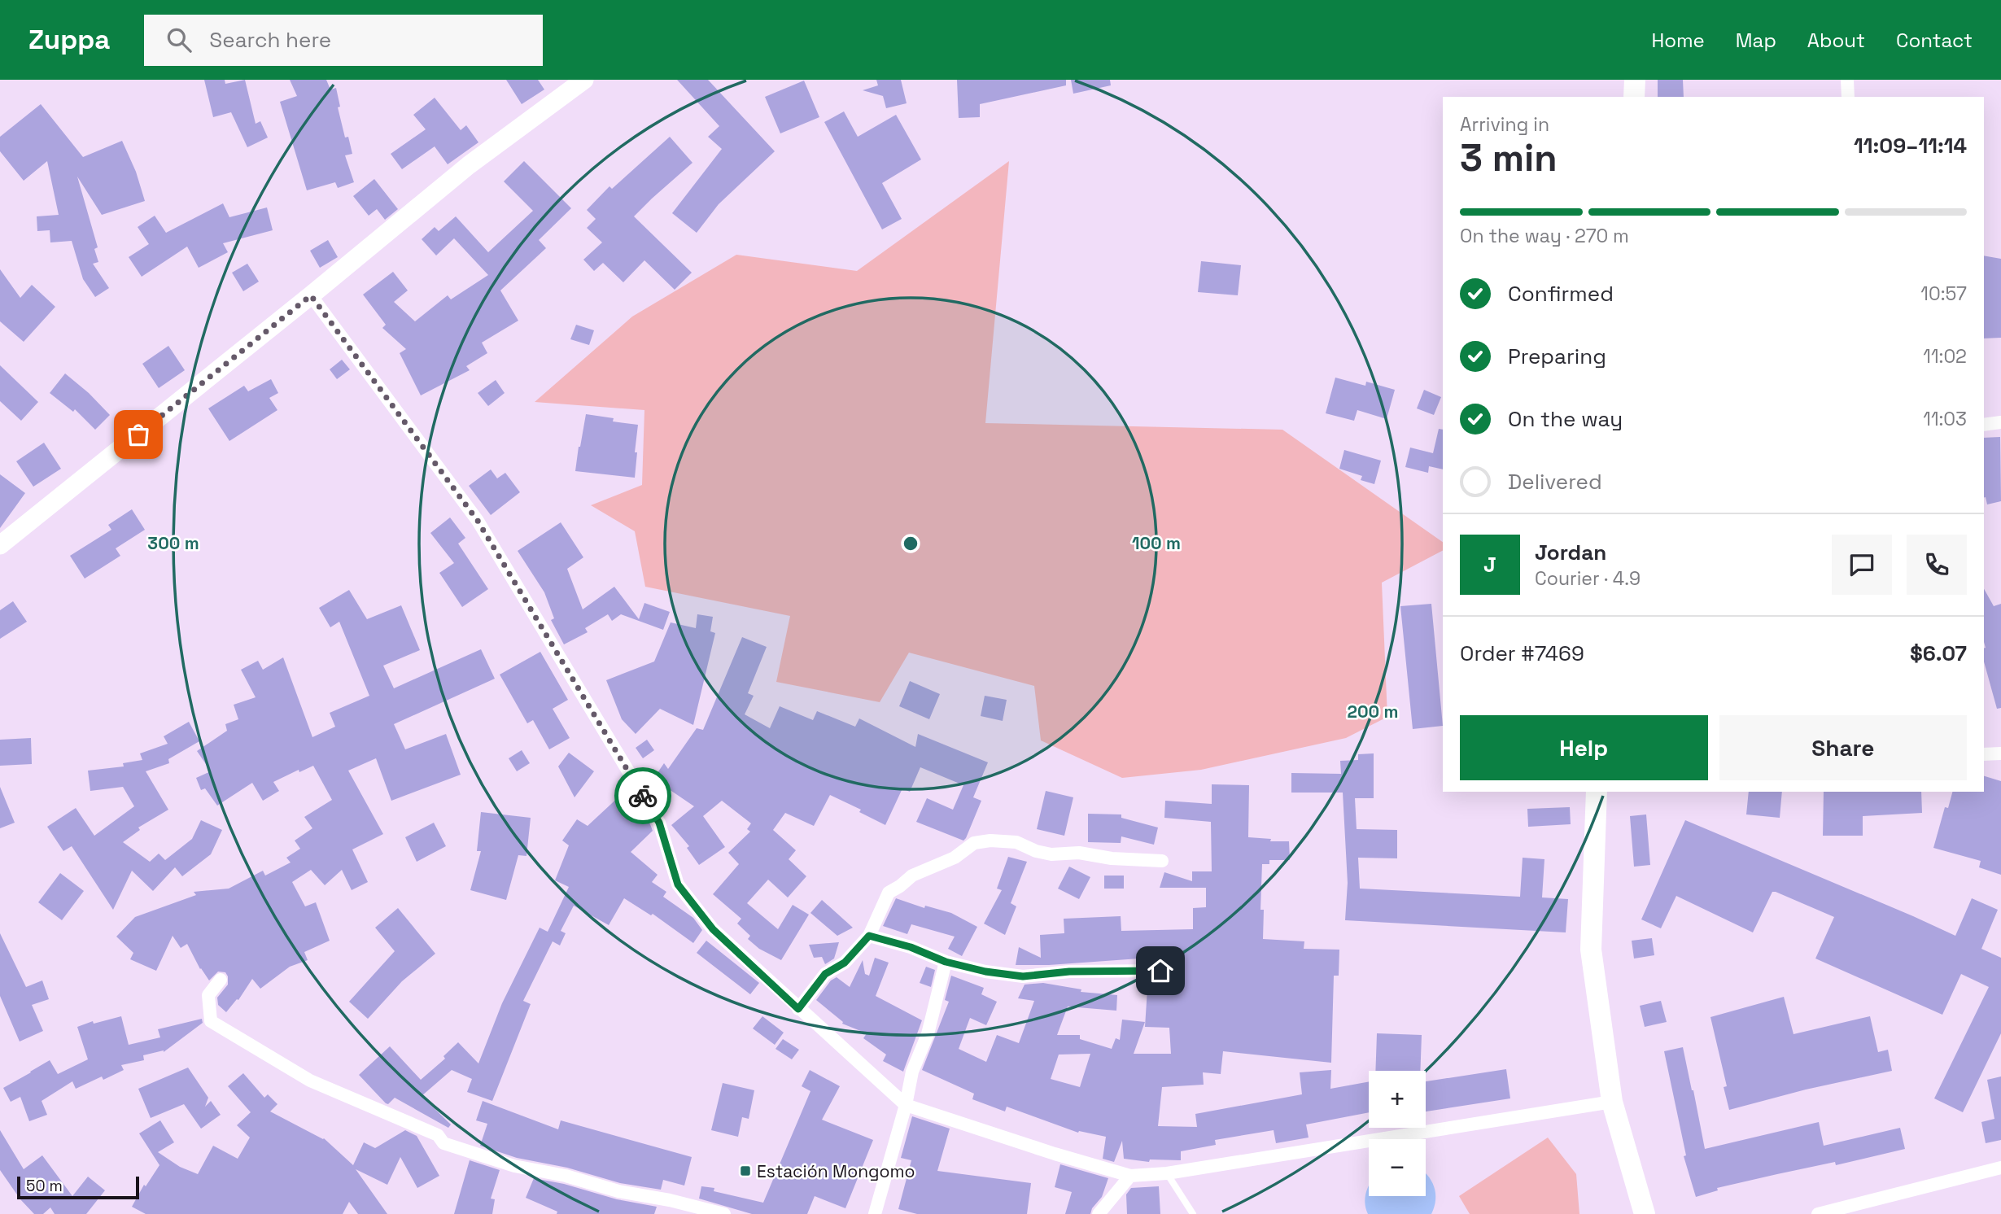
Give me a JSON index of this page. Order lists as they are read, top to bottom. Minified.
{"places":{"transit":["Estación Mongomo"]},"scale_bar":"50 m","page":{"header":"Zuppa","search":"Search here","nav":["Home","Map","About","Contact"],"heading":["3 min","Arriving in","11:09–11:14"],"panel":["Jordan","Courier · 4.9","Order #7469","$6.07"],"bar":"On the way · 270 m","list":[["Confirmed","10:57"],["Preparing","11:02"],["On the way","11:03"],"Delivered"],"round":"J","buttons":["Help","Share"],"map_buttons":["+","−"],"scale":"50 m"},"rings":["100 m","300 m","200 m"]}
